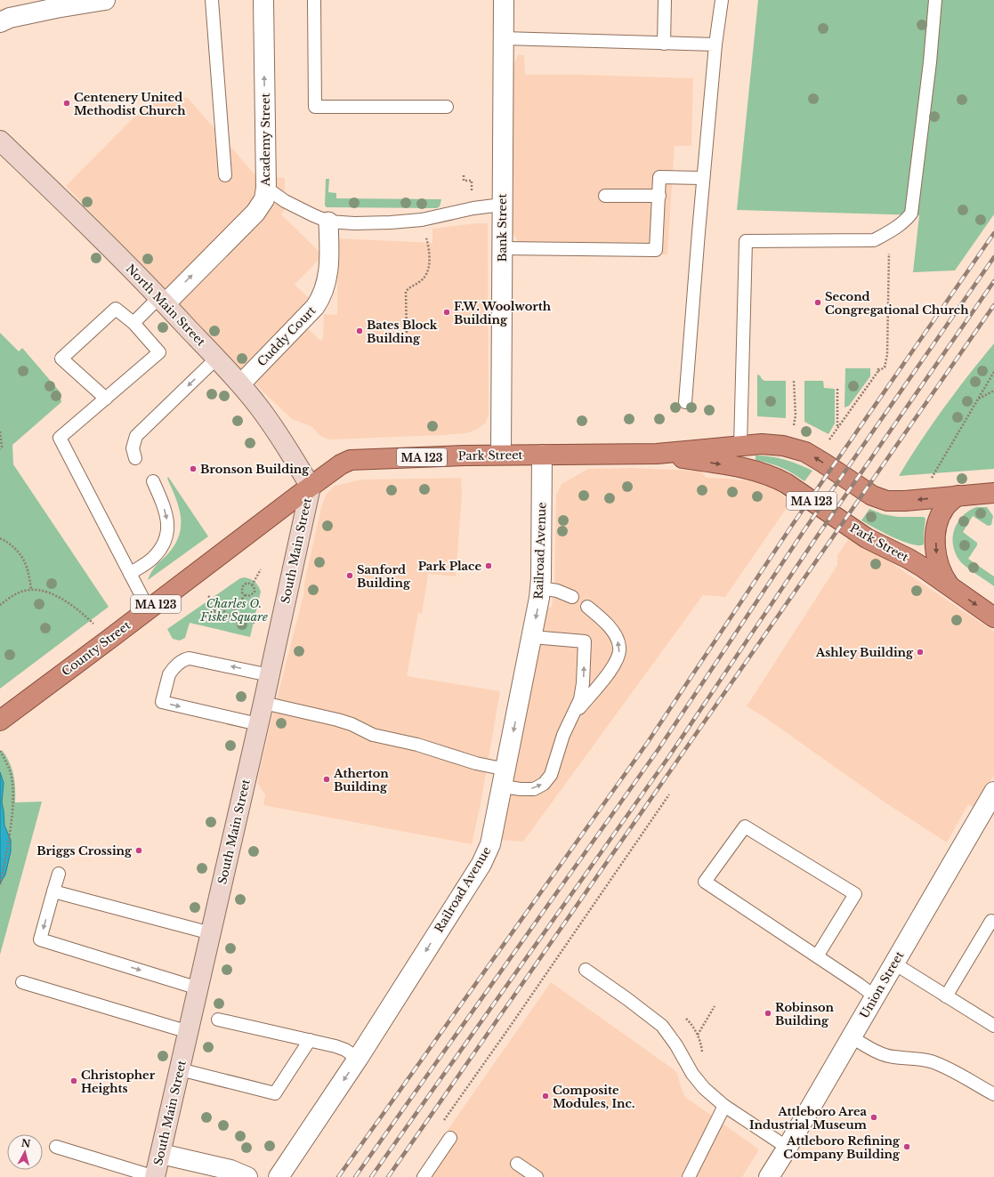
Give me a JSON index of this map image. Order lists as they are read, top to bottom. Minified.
{"streets":{"highway":["Park Street","MA 123","County Street"],"main road":["North Main Street","South Main Street"],"street":["Academy Street","Bank Street","Cuddy Court","Railroad Avenue","Union Street"]},"crossings":[["Academy Street","North Main Street"],["Bank Street","Park Street"],["North Main Street","Cuddy Court"],["North Main Street","Park Street"],["North Main Street","South Main Street"],["North Main Street","County Street"],["Park Street","South Main Street"],["Park Street","Railroad Avenue"],["Park Street","County Street"],["South Main Street","County Street"]],"one_way":["Academy Street","Railroad Avenue"],"parks":["Charles O. Fiske Square"],"places":["Centenery United Methodist Church","Second Congregational Church","F.W. Woolworth Building","Bates Block Building","Bronson Building","Park Place","Sanford Building","Ashley Building","Atherton Building","Briggs Crossing","Robinson Building","Christopher Heights","Composite Modules, Inc.","Attleboro Area Industrial Museum","Attleboro Refining Company Building"],"north":"top"}
